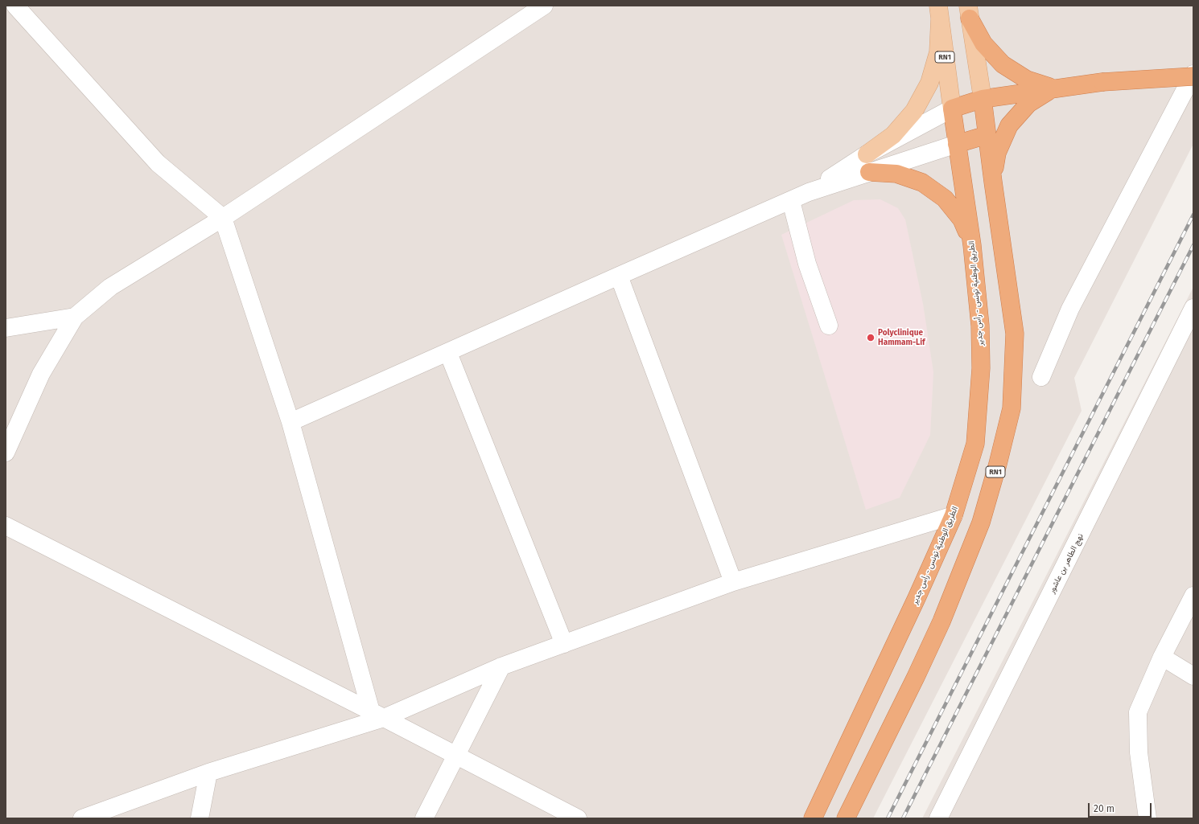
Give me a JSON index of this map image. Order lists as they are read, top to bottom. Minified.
{"streets":{"highway":["RN1","الطريق الوطنية تونس - رأس جدير"],"street":["نهج الطاهر بن عاشور"]},"places":["Polyclinique Hammam-Lif"],"scale_bar":"20 m"}
